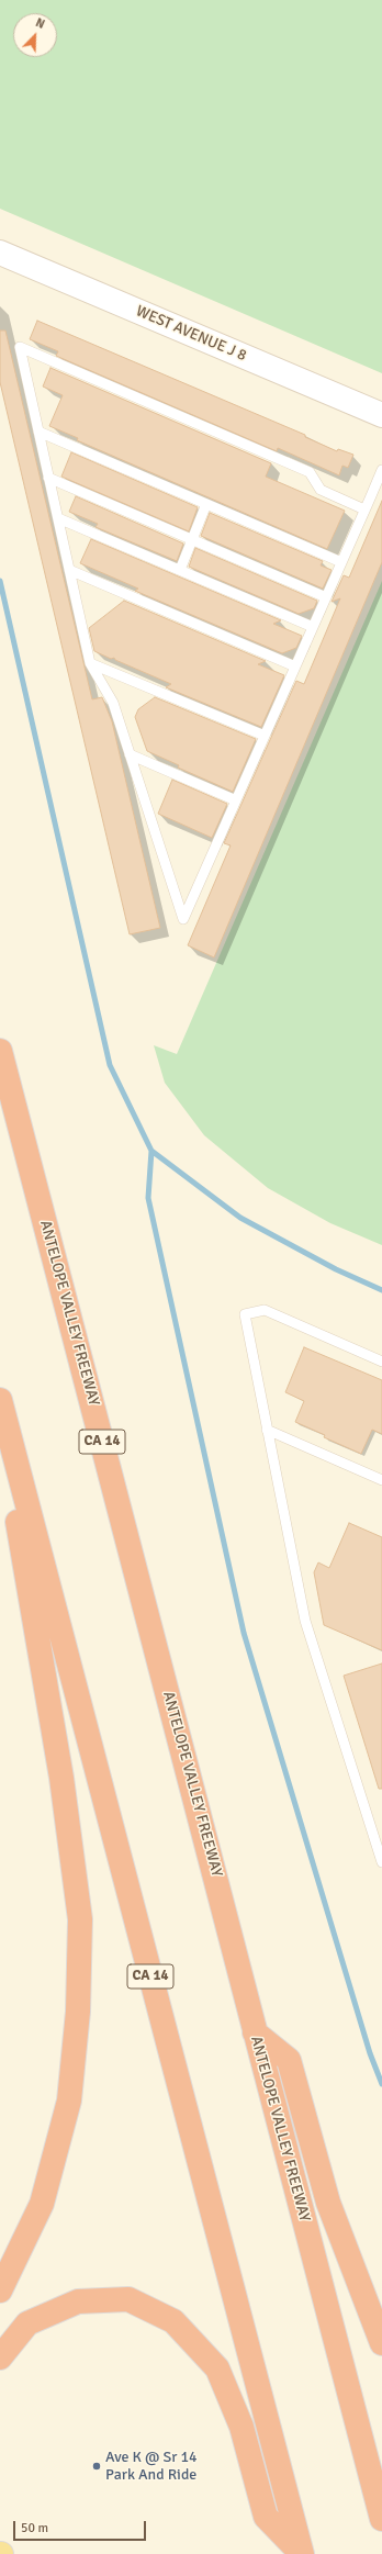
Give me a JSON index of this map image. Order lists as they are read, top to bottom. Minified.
{"streets":{"highway":["ANTELOPE VALLEY FREEWAY","CA 14"],"street":["WEST AVENUE J 8"]},"places":["Ave K @ Sr 14 Park And Ride"],"scale_bar":"50 m","north":"top right"}
